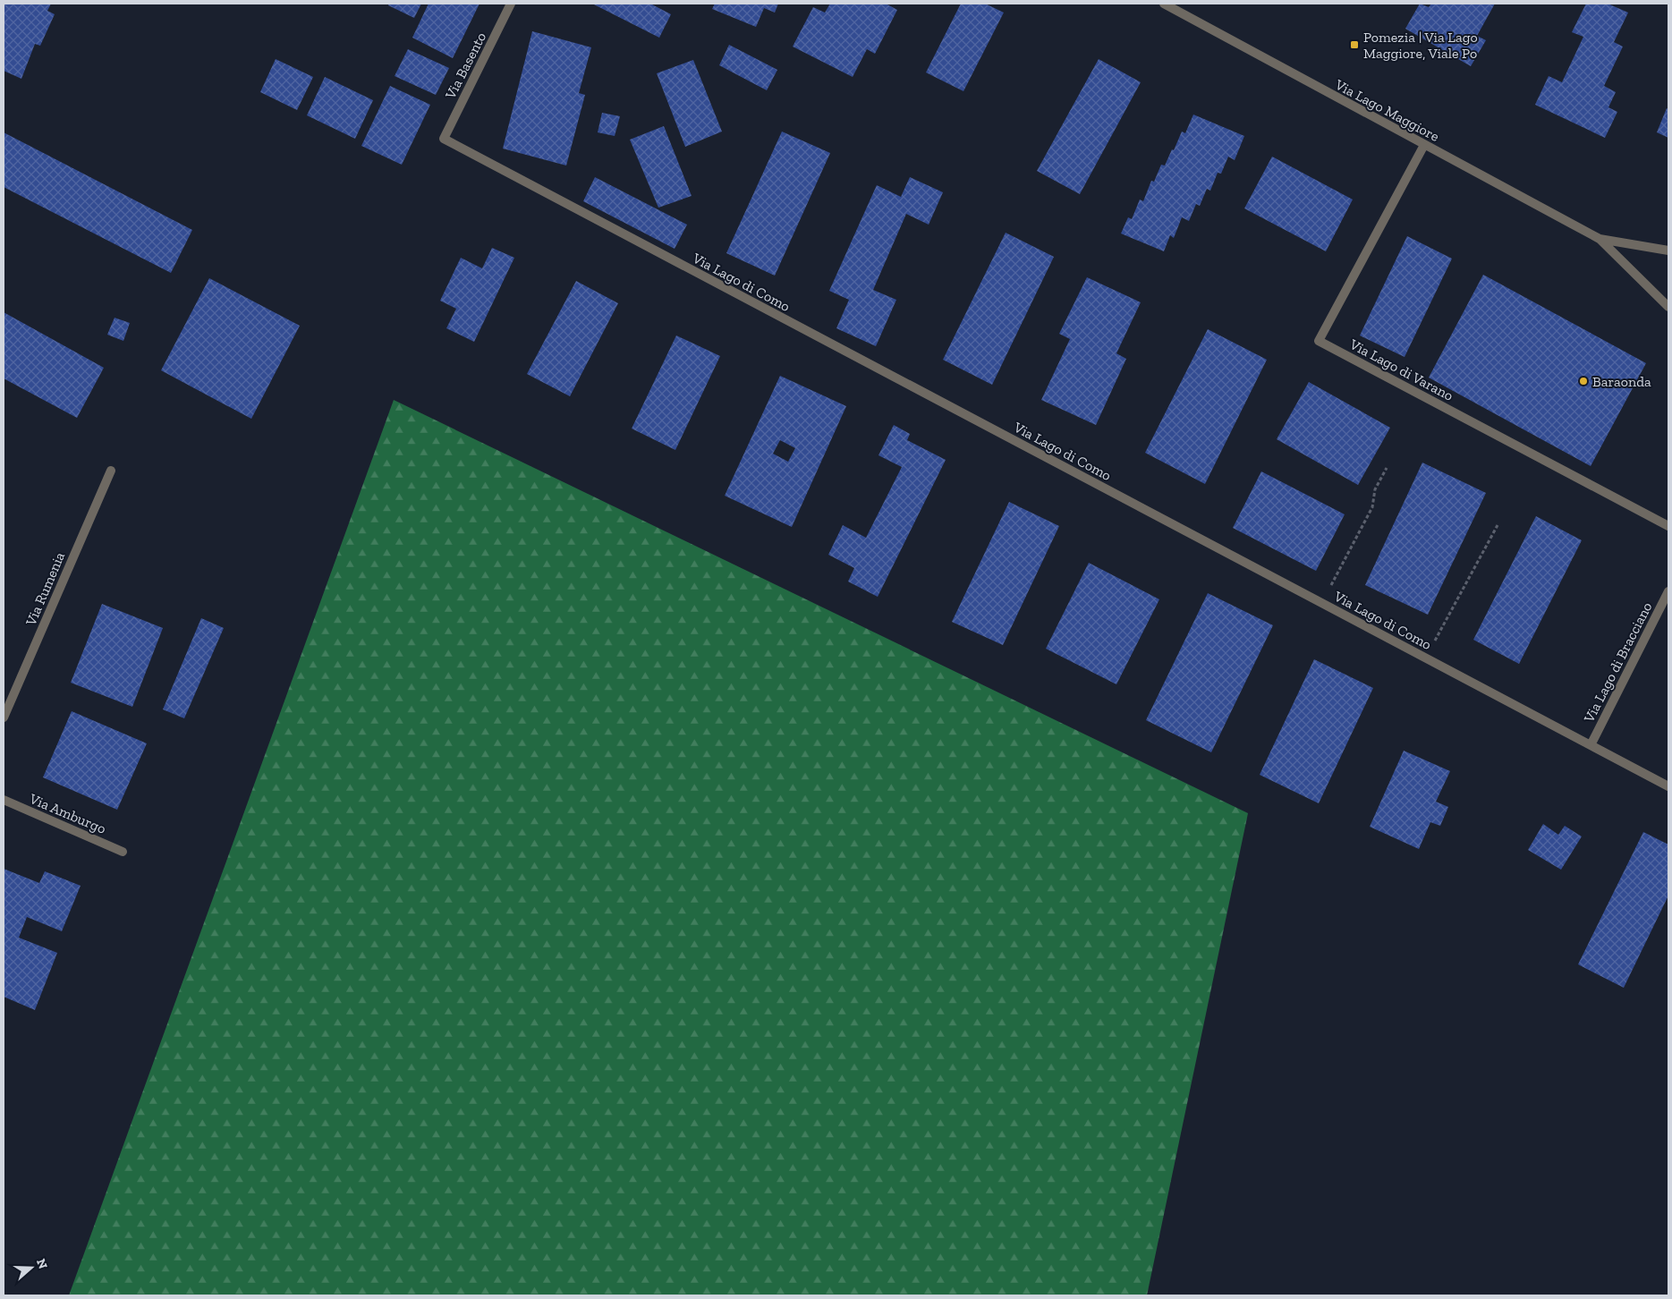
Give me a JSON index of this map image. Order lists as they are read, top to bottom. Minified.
{"streets":{"street":["Via Basento","Via Lago Maggiore","Via Lago di Como","Via Lago di Varano","Via Rumenia","Via Lago di Bracciano","Via Amburgo"]},"crossings":[["Via Basento","Via Lago di Como"],["Via Lago Maggiore","Via Lago di Varano"],["Via Lago di Como","Via Lago di Bracciano"]],"places":{"transit":["Pomezia | Via Lago Maggiore, Viale Po"],"other":["Baraonda"]},"north":"right"}
